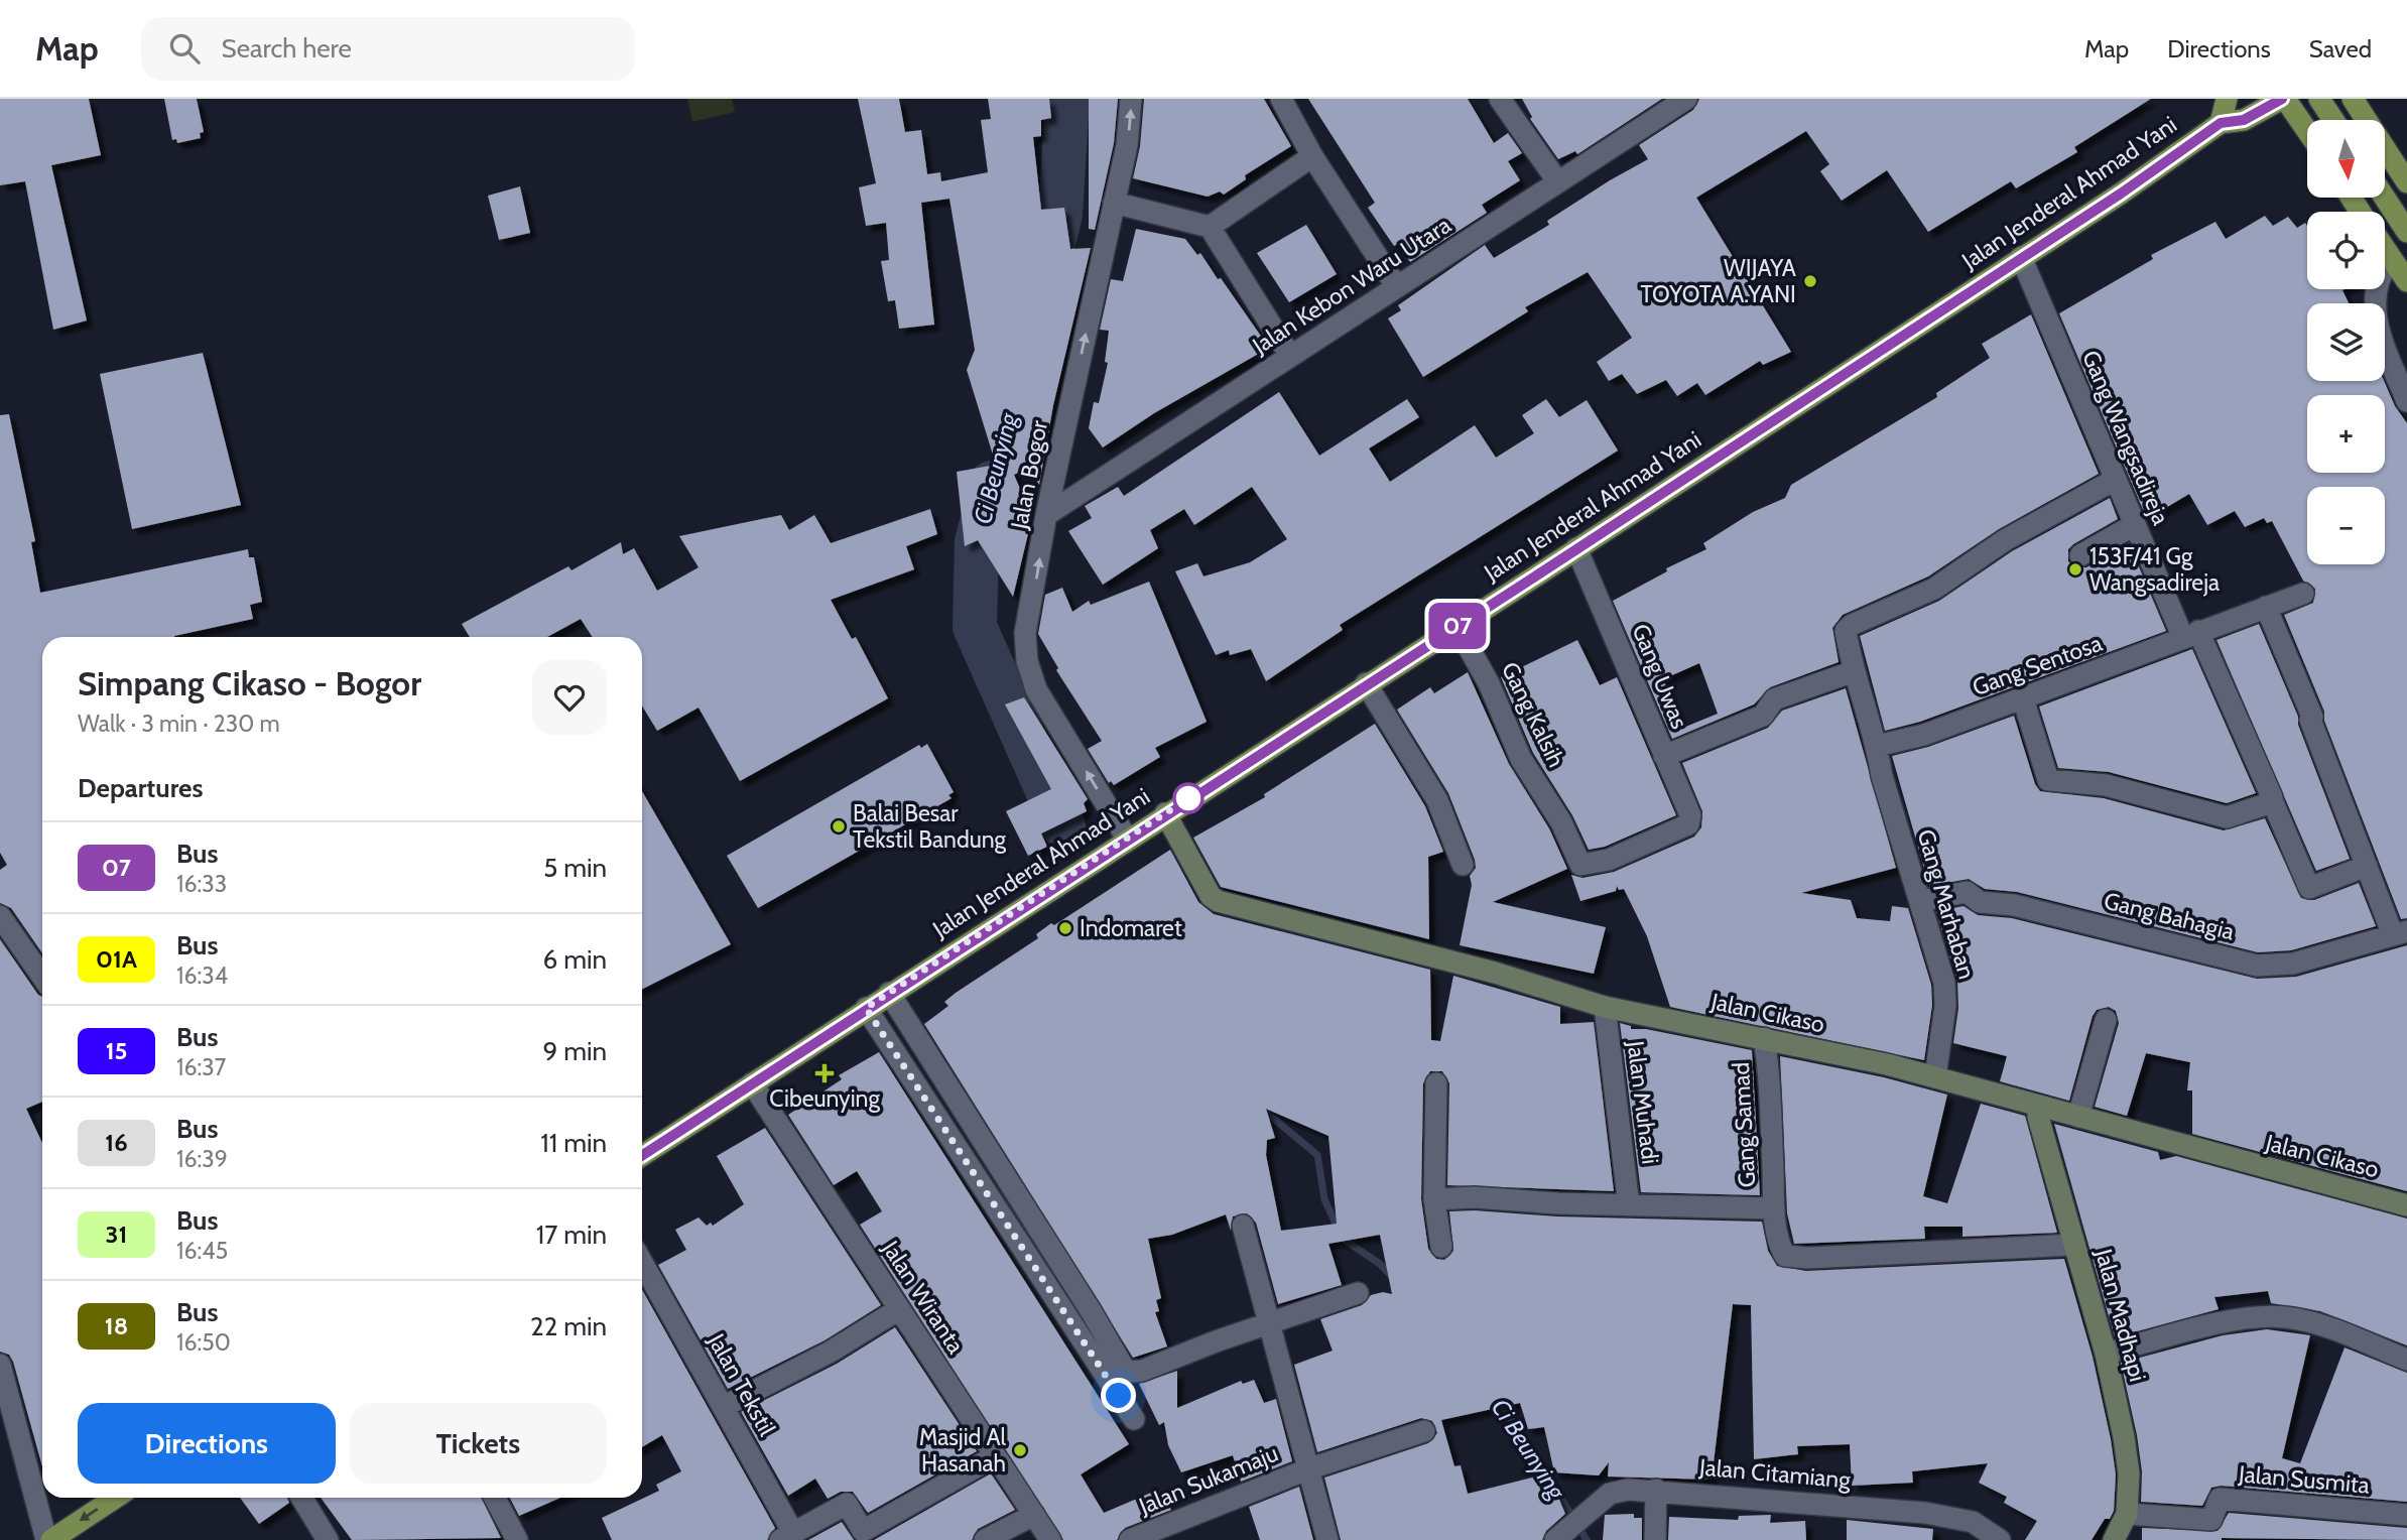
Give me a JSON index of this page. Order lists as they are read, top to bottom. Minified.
{"streets":{"main road":["Jalan Jenderal Ahmad Yani"],"street":["Jalan Kebon Waru Utara","Gang Wangsadireja","Jalan Bogor","Gang Sentosa","Gang Uwas","Gang Kalsih","Gang Marhaban","Gang Bahagia","Jalan Cikaso","Jalan Muhadi","Gang Samad","Jalan Wiranta","Jalan Madhapi","Jalan Tekstil","Jalan Citamiang","Jalan Sukamaju","Jalan Susmita"]},"crossings":[["Jalan Jenderal Ahmad Yani","Gang Wangsadireja"],["Jalan Jenderal Ahmad Yani","Jalan Bogor"],["Jalan Jenderal Ahmad Yani","Gang Uwas"],["Jalan Jenderal Ahmad Yani","Gang Kalsih"],["Jalan Jenderal Ahmad Yani","Jalan Cikaso"],["Jalan Jenderal Ahmad Yani","Jalan Wiranta"],["Jalan Kebon Waru Utara","Jalan Bogor"],["Gang Wangsadireja","Gang Sentosa"],["Gang Sentosa","Gang Marhaban"],["Gang Uwas","Gang Kalsih"],["Gang Marhaban","Gang Bahagia"],["Gang Marhaban","Jalan Cikaso"],["Jalan Cikaso","Jalan Muhadi"],["Jalan Cikaso","Gang Samad"],["Jalan Cikaso","Jalan Madhapi"],["Gang Samad","Jalan Madhapi"],["Jalan Madhapi","Jalan Susmita"]],"one_way":["Jalan Bogor"],"water":["Ci Beunying"],"places":{"other":["WIJAYA TOYOTA A.YANI","153F/41 Gg Wangsadireja","Balai Besar Tekstil Bandung","Indomaret","Masjid Al Hasanah"],"health":["Cibeunying"]},"lines":["bus line 07"],"north":"bottom","page":{"header":"Map","search":"Search here","nav":["Map","Directions","Saved"],"on_map":"07","map_buttons":["+","−"],"heading":[["Simpang Cikaso - Bogor","Walk · 3 min · 230 m"],"Departures"],"list":[{"mark":"07","name":"Bus","note":"16:33","value":"5 min"},{"mark":"01A","name":"Bus","note":"16:34","value":"6 min"},{"mark":"15","name":"Bus","note":"16:37","value":"9 min"},{"mark":"16","name":"Bus","note":"16:39","value":"11 min"},{"mark":"31","name":"Bus","note":"16:45","value":"17 min"},{"mark":"18","name":"Bus","note":"16:50","value":"22 min"}],"buttons":["Directions","Tickets"]}}
